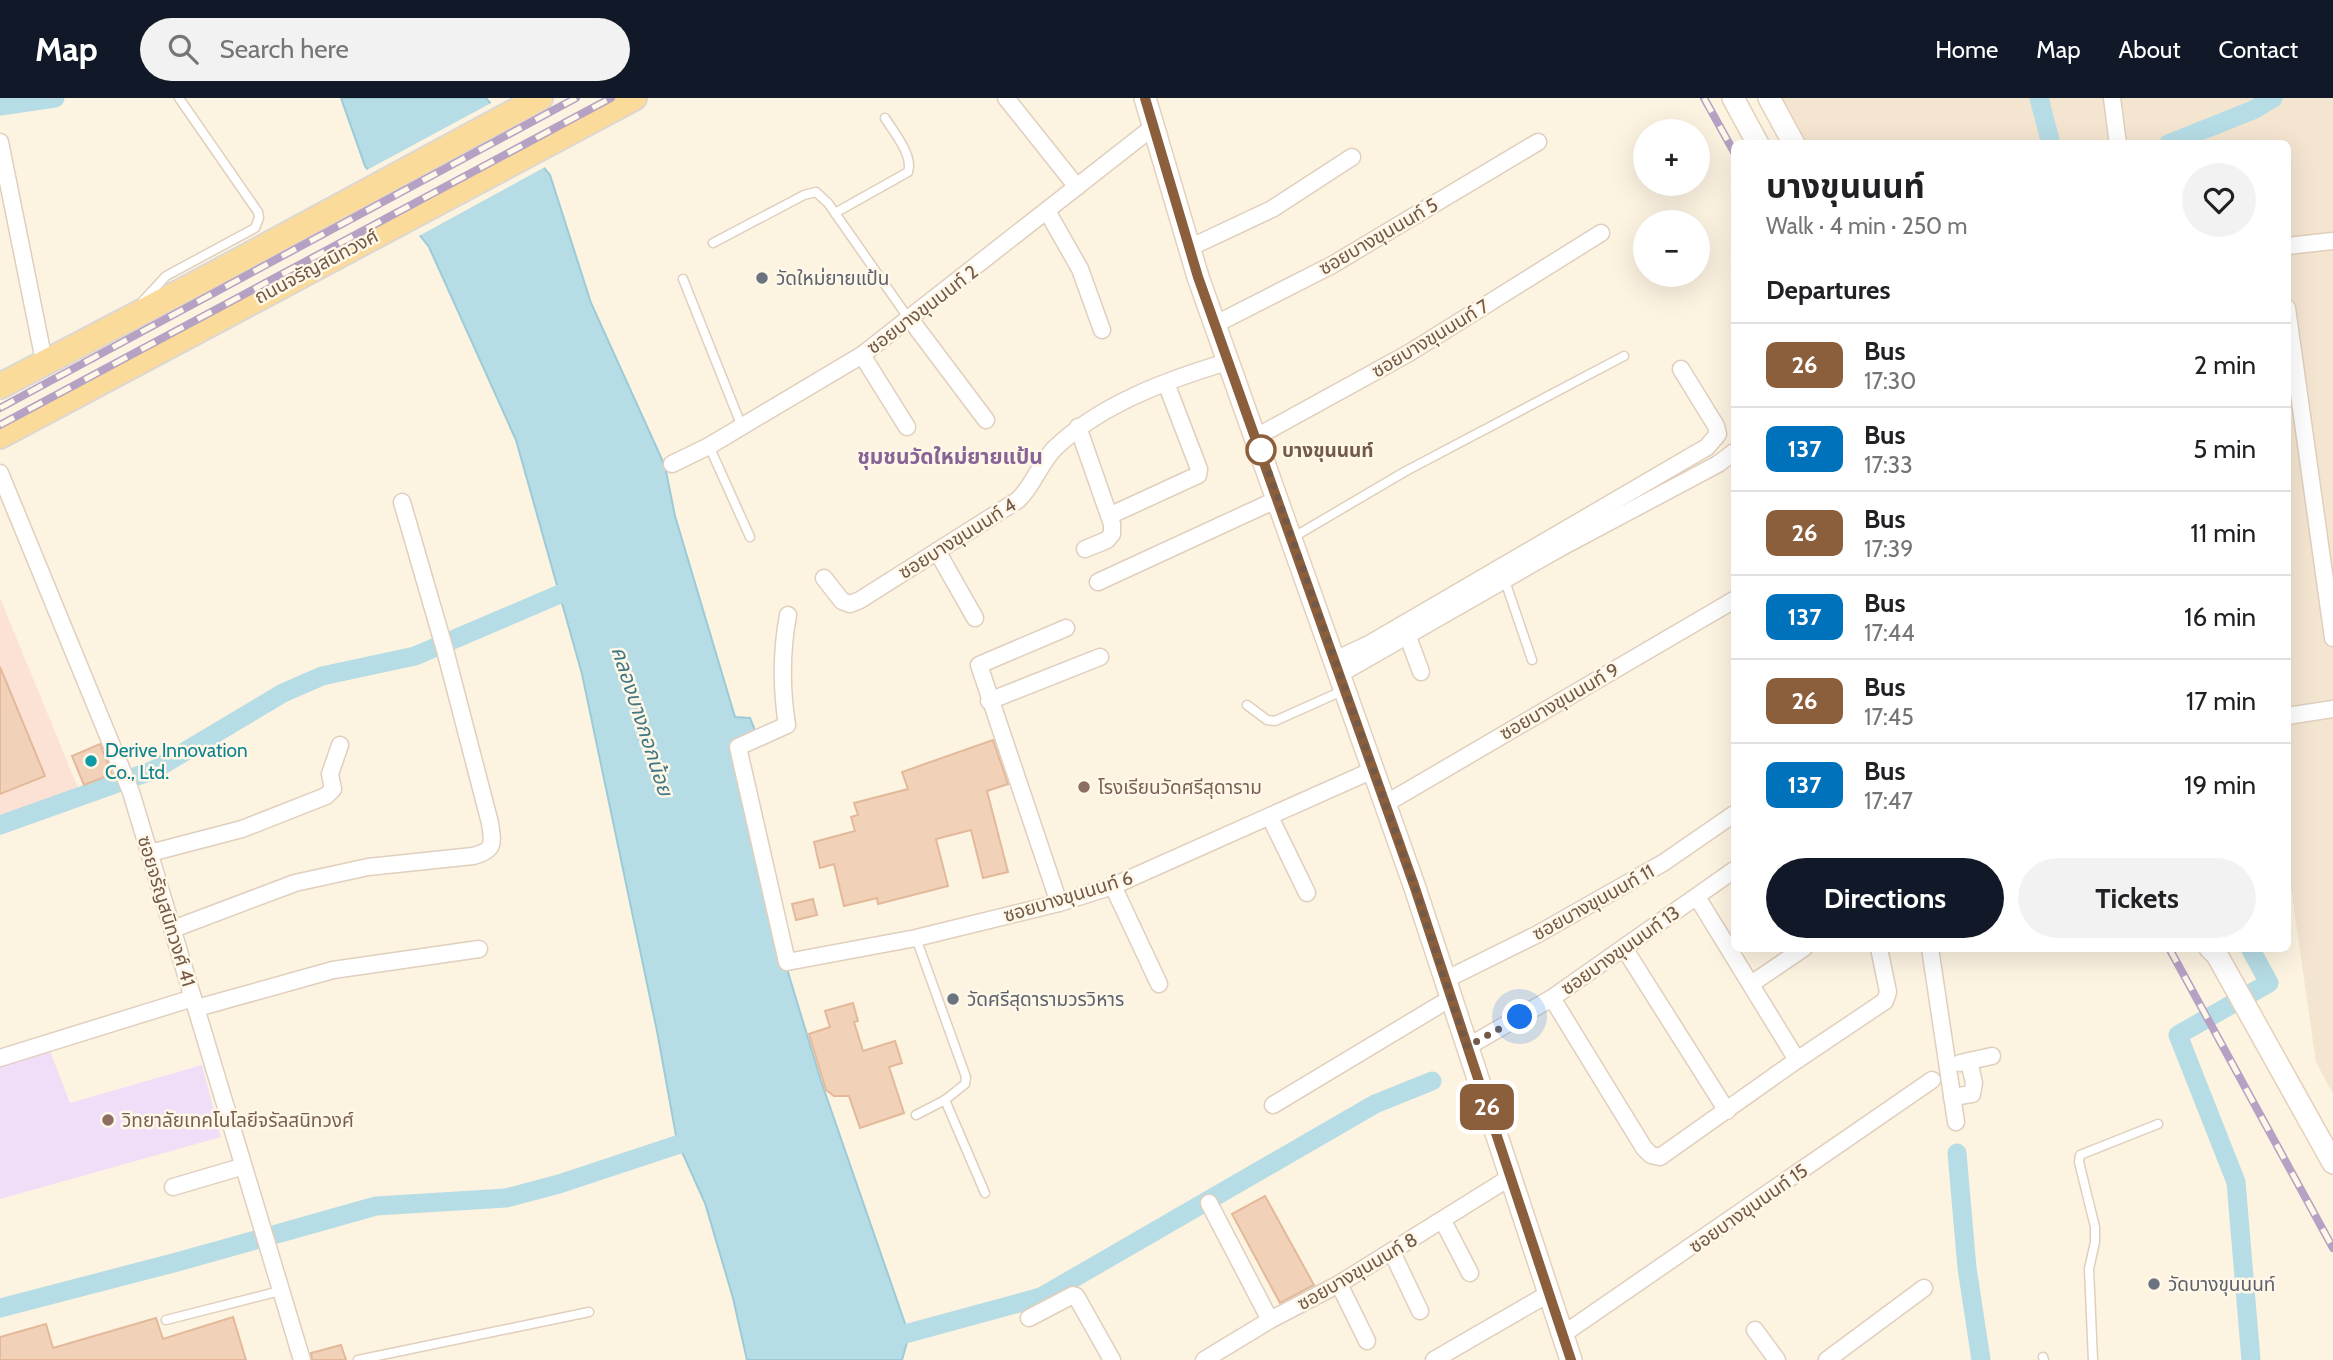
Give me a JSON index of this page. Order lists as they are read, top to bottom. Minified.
{"streets":{"main road":["ถนนจรัญสนิทวงศ์"],"street":["ซอยบางขุนนนท์ 5","ซอยบางขุนนนท์ 2","ซอยบางขุนนนท์ 7","ซอยบางขุนนนท์ 4","ซอยบางขุนนนท์ 9","ซอยบางขุนนนท์ 6","ซอยบางขุนนนท์ 11","ซอยจรัญสนิทวงศ์ 41","ซอยบางขุนนนท์ 13","ซอยบางขุนนนท์ 15","ซอยบางขุนนนท์ 8"]},"districts":["ชุมชนวัดใหม่ยายแป้น"],"water":["คลองบางกอกน้อย"],"places":["วัดใหม่ยายแป้น","บางขุนนนท์","Derive Innovation Co., Ltd.","โรงเรียนวัดศรีสุดาราม","วัดศรีสุดารามวรวิหาร","วิทยาลัยเทคโนโลยีจรัลสนิทวงศ์","วัดบางขุนนนท์"],"lines":["bus line 26"],"page":{"header":"Map","search":"Search here","nav":["Home","Map","About","Contact"],"on_map":"26","map_buttons":["+","−"],"heading":[["บางขุนนนท์","Walk · 4 min · 250 m"],"Departures"],"list":[{"mark":"26","name":"Bus","note":"17:30","value":"2 min"},{"mark":"137","name":"Bus","note":"17:33","value":"5 min"},{"mark":"26","name":"Bus","note":"17:39","value":"11 min"},{"mark":"137","name":"Bus","note":"17:44","value":"16 min"},{"mark":"26","name":"Bus","note":"17:45","value":"17 min"},{"mark":"137","name":"Bus","note":"17:47","value":"19 min"}],"buttons":["Directions","Tickets"]}}
